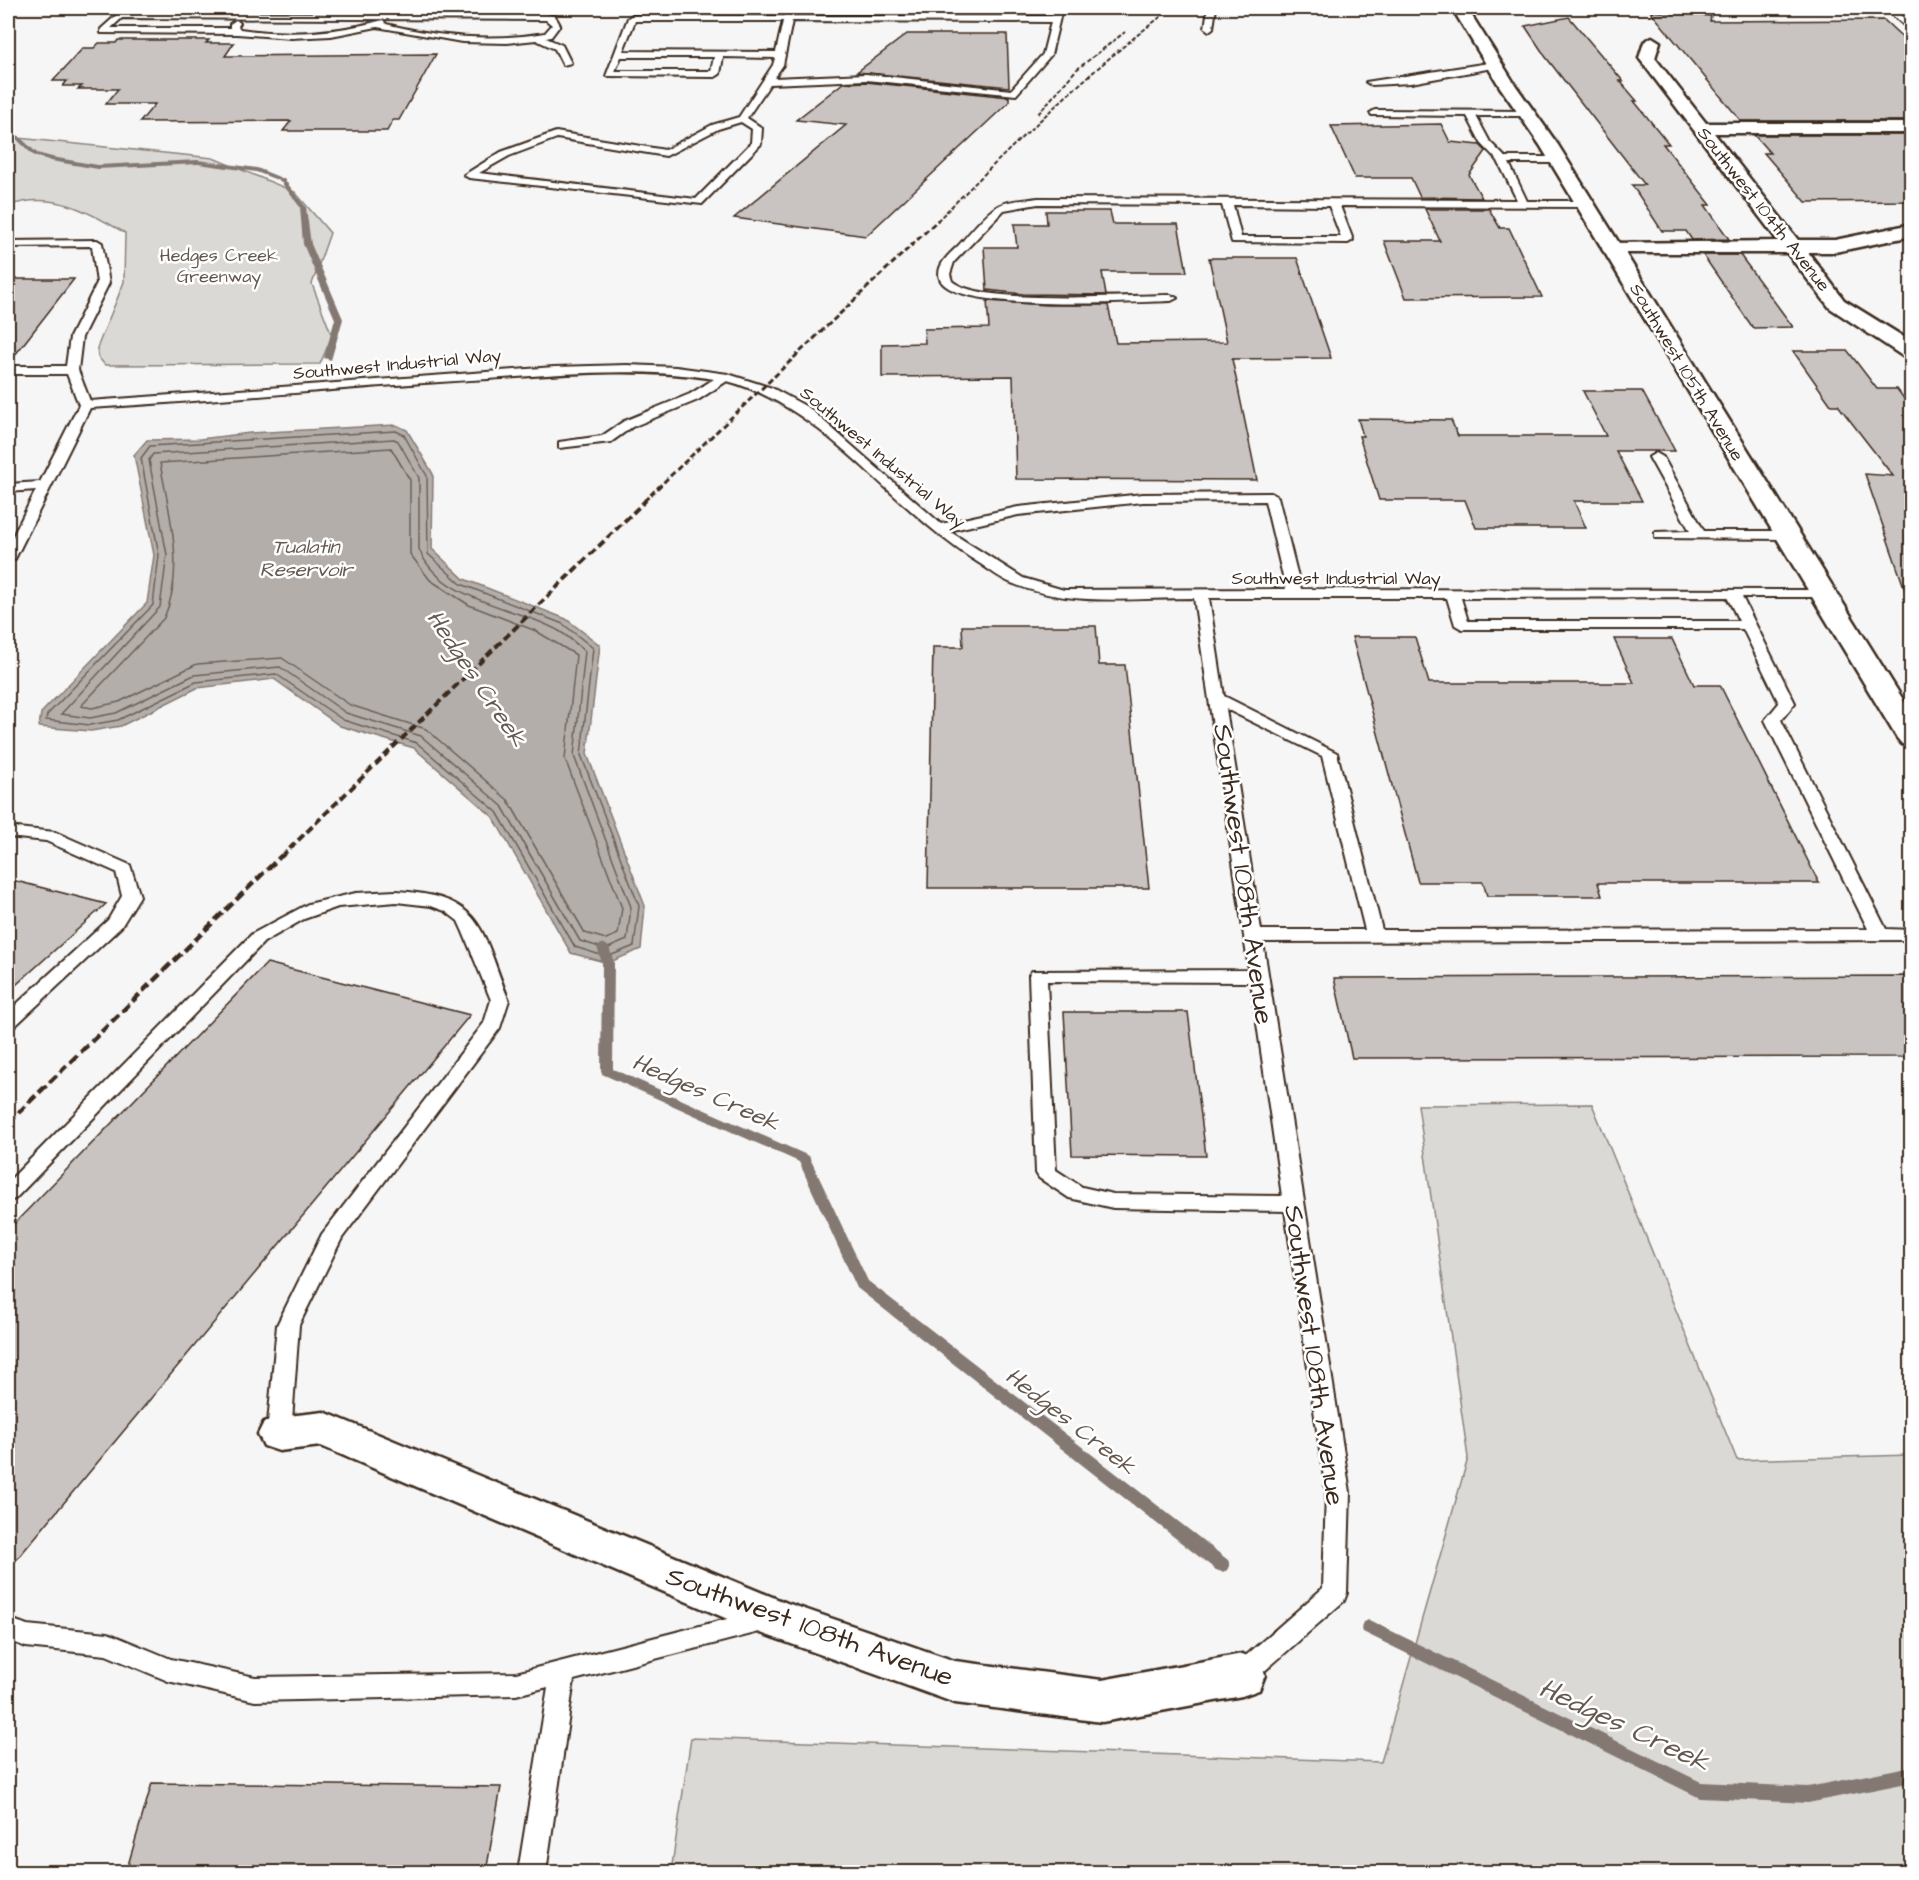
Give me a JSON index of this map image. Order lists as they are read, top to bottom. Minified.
{"streets":{"street":["Southwest 104th Avenue","Southwest 105th Avenue","Southwest 108th Avenue"],"lane":["Southwest Industrial Way"]},"crossings":[["Southwest Industrial Way","Southwest 105th Avenue"],["Southwest Industrial Way","Southwest 108th Avenue"]],"water":["Tualatin Reservoir","Hedges Creek"],"parks":["Hedges Creek Greenway"]}
